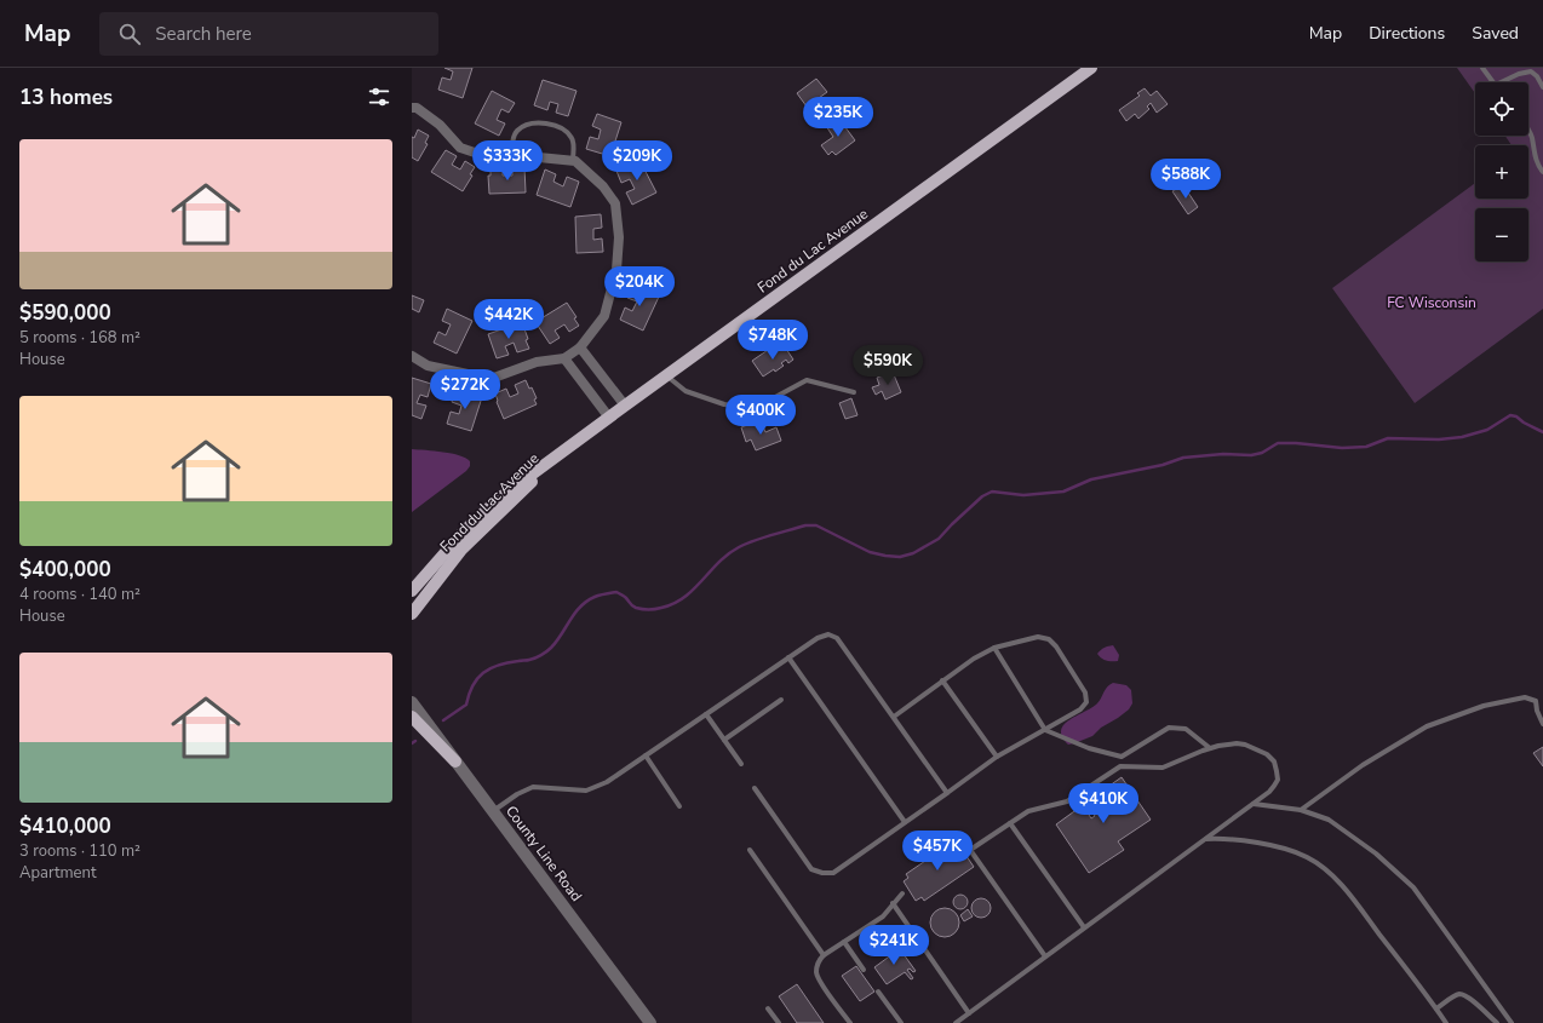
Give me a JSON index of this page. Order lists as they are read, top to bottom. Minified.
{"streets":{"main road":["Fond du Lac Avenue"],"street":["County Line Road"]},"parks":["FC Wisconsin"],"page":{"header":"Map","search":"Search here","nav":["Map","Directions","Saved"],"heading":"13 homes","map_buttons":["+","−"],"price":["$235K","$333K","$209K","$588K","$204K","$442K","$748K","$590K","$272K","$400K","$410K","$457K","$241K"],"list":[{"name":"$590,000","note":"5 rooms · 168 m² · House"},{"name":"$400,000","note":"4 rooms · 140 m² · House"},{"name":"$410,000","note":"3 rooms · 110 m² · Apartment"}]}}
